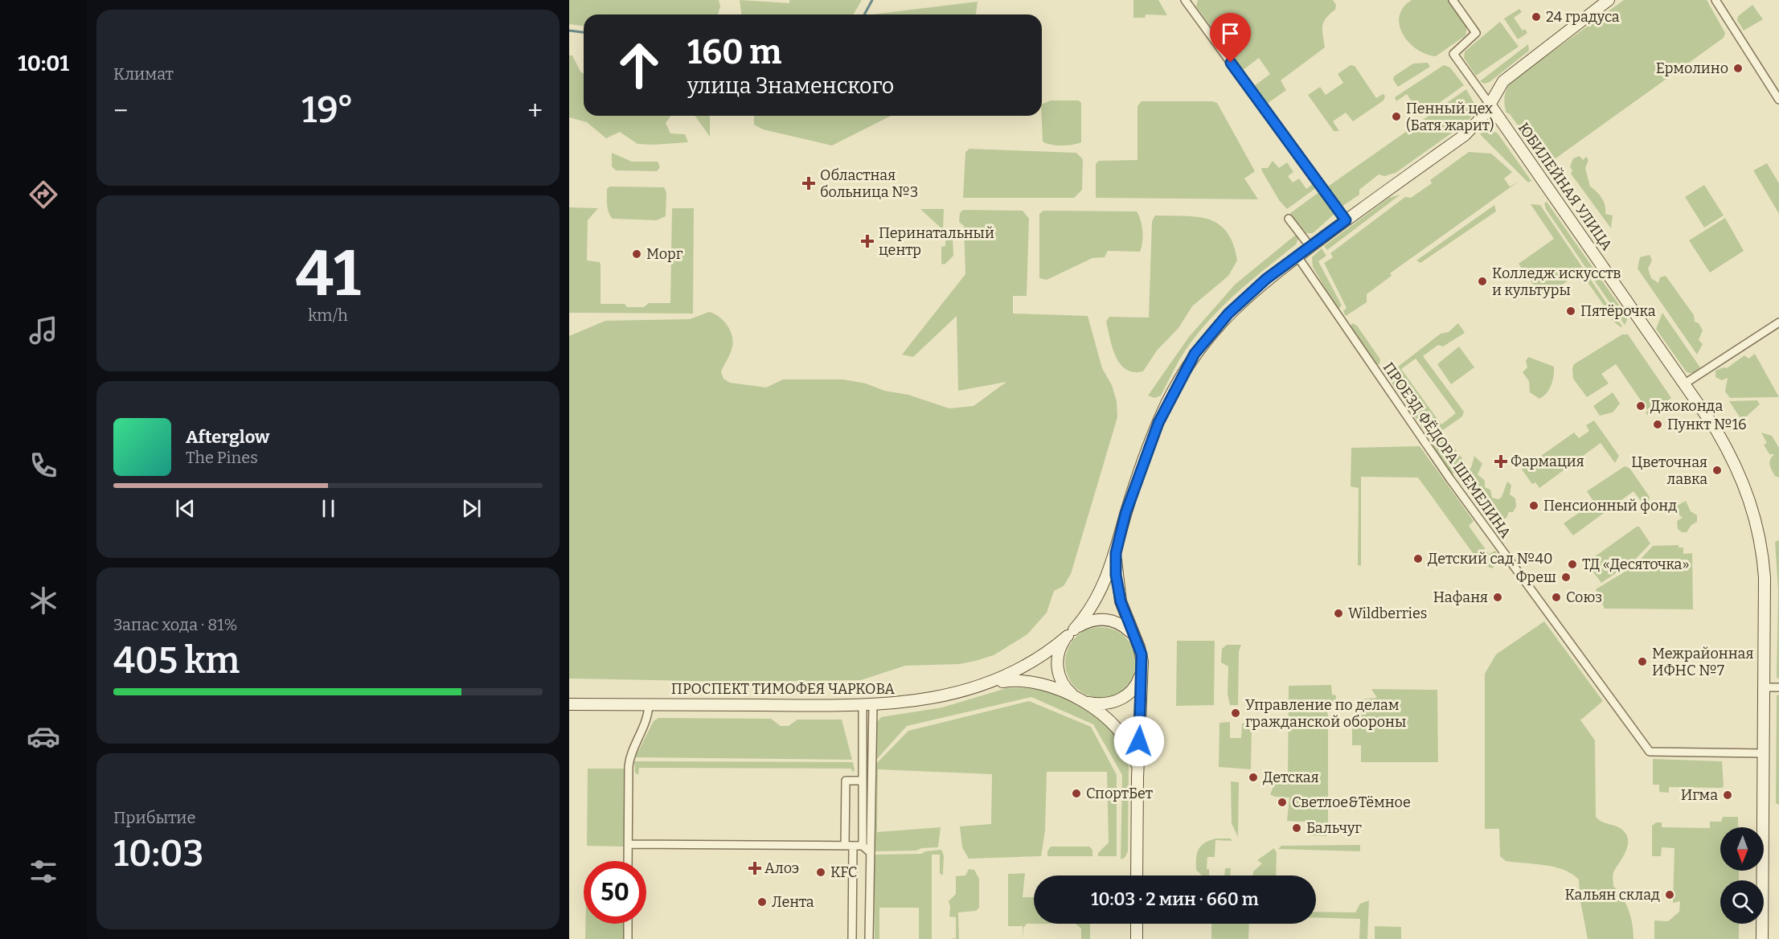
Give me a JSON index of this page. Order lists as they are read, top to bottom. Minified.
{"streets":{"main road":["ЮБИЛЕЙНАЯ УЛИЦА","ПРОСПЕКТ ТИМОФЕЯ ЧАРКОВА"],"street":["ПРОЕЗД ФЁДОРА ШЕМЕЛИНА"]},"crossings":[["ЮБИЛЕЙНАЯ УЛИЦА","ПРОЕЗД ФЁДОРА ШЕМЕЛИНА"]],"places":{"other":["24 градуса","Ермолино","Пенный цех (Батя жарит)","Морг","Колледж искусств и культуры","Пятёрочка","Джоконда","Пункт №16","Цветочная лавка","Пенсионный фонд","Детский сад №40","ТД «Десяточка»","Фреш","Нафаня","Союз","Wildberries","Межрайонная ИФНС №7","Управление по делам гражданской обороны","Детская","СпортБет","Игма","Светлое&Тёмное","Бальчуг","KFC","Кальян склад","Лента"],"health":["Областная больница №3","Перинатальный центр","Фармация","Алоэ"]},"north":"bottom","page":{"tabs":"10:01","tile":["Климат",["41","km/h"],["Запас хода · 81%","405 km"],["Прибытие","10:03"]],"turn":["160 m","улица Знаменского"],"heat":["−","19°","+"],"song":["Afterglow","The Pines"],"limit":"50","trip":"10:03 · 2 мин · 660 m"}}
